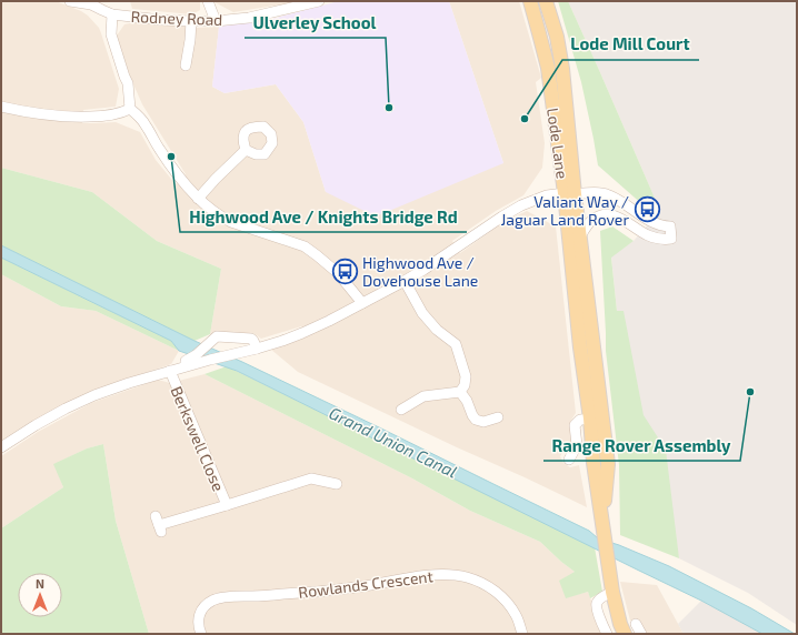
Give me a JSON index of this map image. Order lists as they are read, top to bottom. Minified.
{"streets":{"main road":["Lode Lane"],"street":["Rodney Road","Berkswell Close","Rowlands Crescent"]},"water":["Grand Union Canal"],"places":{"other":["Ulverley School","Lode Mill Court","Highwood Ave / Knights Bridge Rd","Range Rover Assembly"],"bus stop":["Valiant Way / Jaguar Land Rover","Highwood Ave / Dovehouse Lane"]},"north":"top"}
